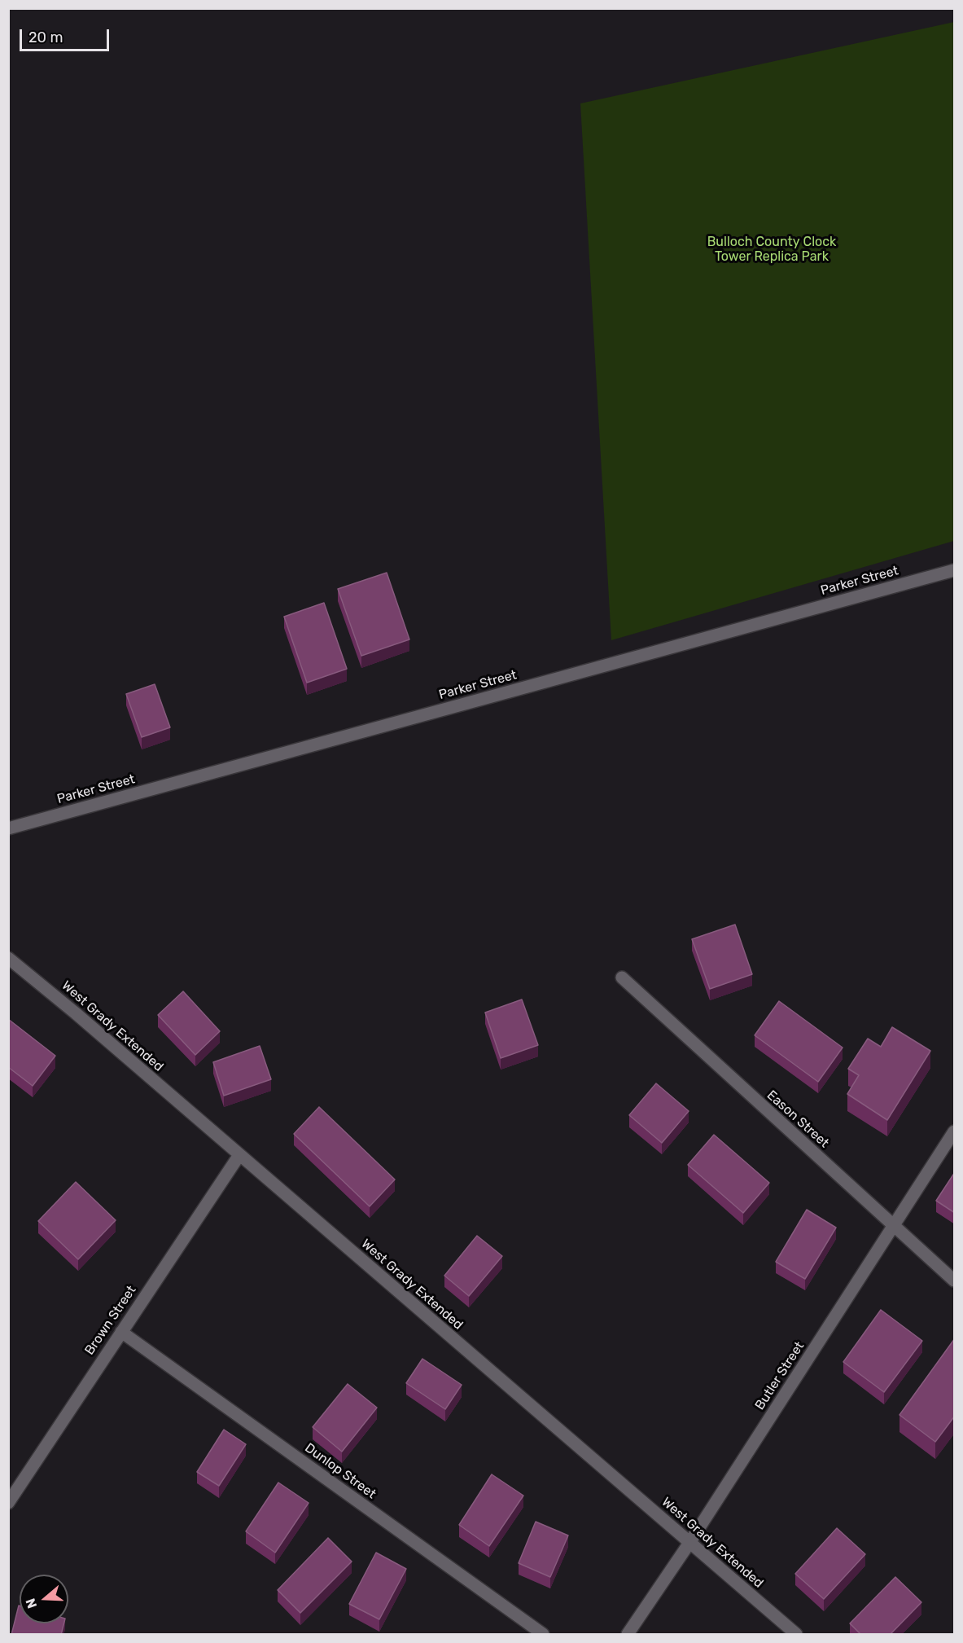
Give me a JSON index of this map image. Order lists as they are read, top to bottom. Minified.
{"streets":{"street":["Parker Street","West Grady Extended","Eason Street","Brown Street","Butler Street","Dunlop Street"]},"crossings":[["West Grady Extended","Brown Street"],["West Grady Extended","Butler Street"],["Eason Street","Butler Street"],["Brown Street","Dunlop Street"]],"parks":["Bulloch County Clock Tower Replica Park"],"scale_bar":"20 m","north":"left"}
